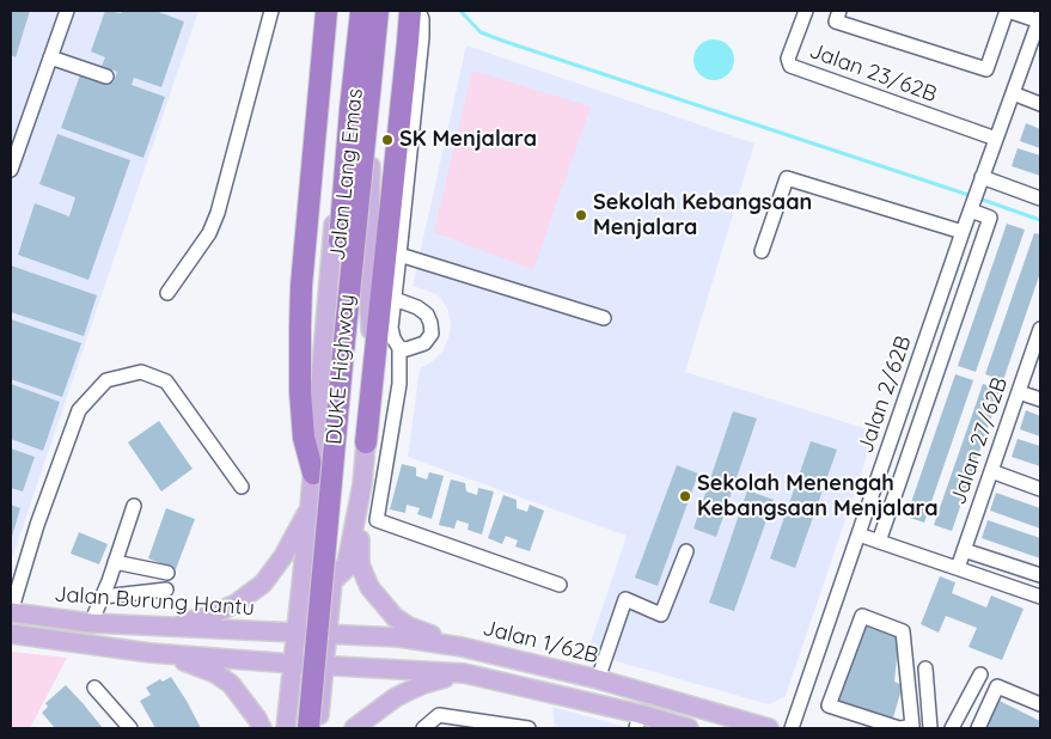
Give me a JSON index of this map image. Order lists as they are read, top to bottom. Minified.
{"streets":{"highway":["DUKE Highway"],"main road":["Jalan Lang Emas","Jalan Burung Hantu","Jalan 1/62B"],"street":["Jalan 23/62B","Jalan 2/62B","Jalan 27/62B"]},"crossings":[["Jalan 23/62B","Jalan 2/62B"],["Jalan Lang Emas","Jalan 1/62B"],["Jalan Burung Hantu","Jalan 1/62B"]],"places":["SK Menjalara","Sekolah Kebangsaan Menjalara","Sekolah Menengah Kebangsaan Menjalara"]}
